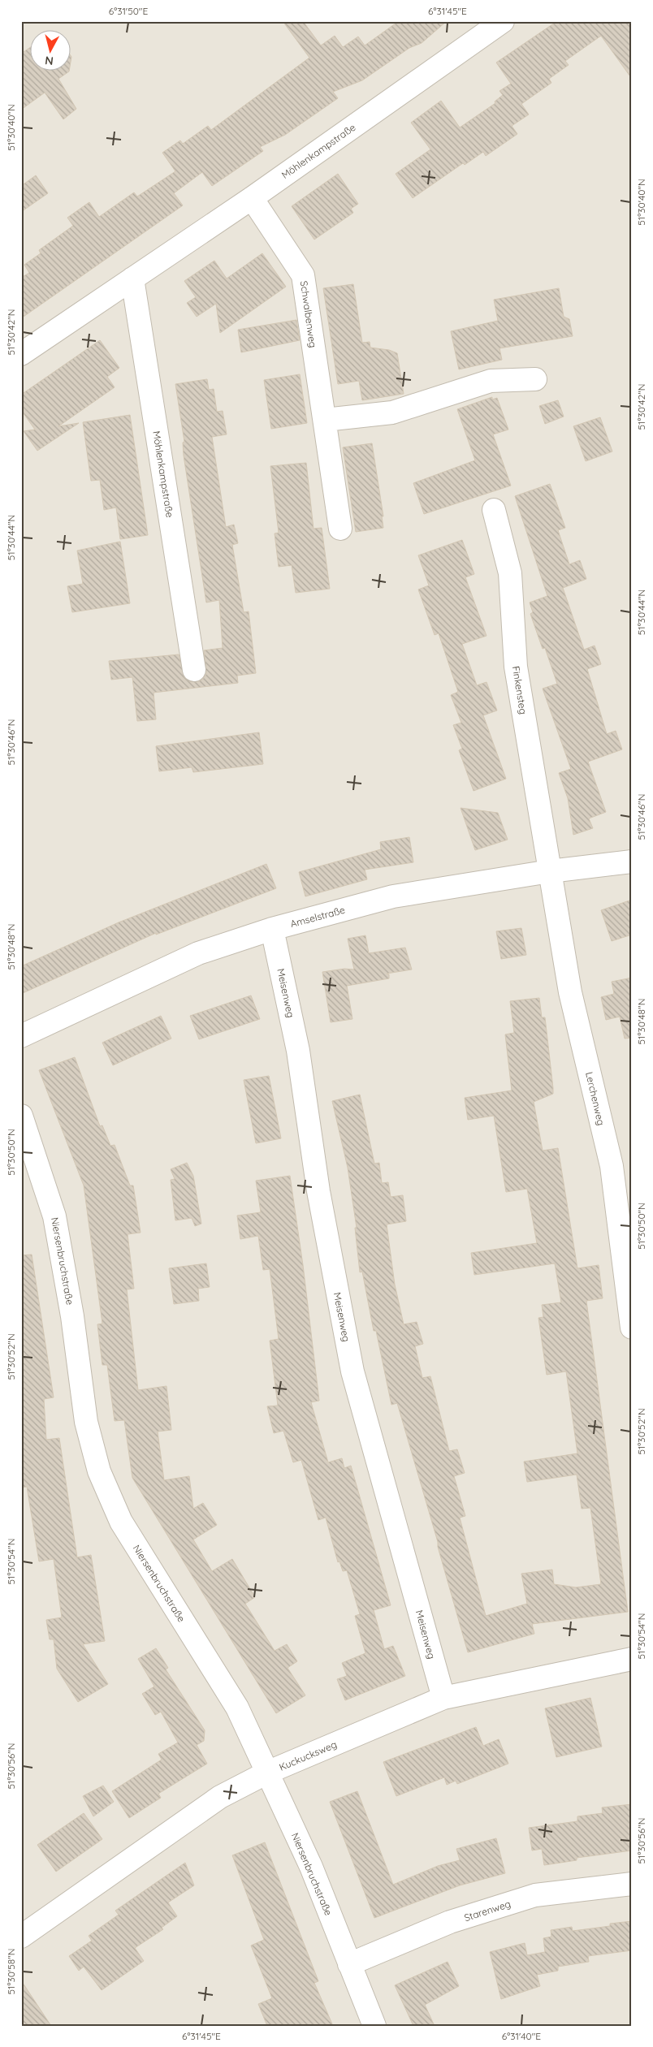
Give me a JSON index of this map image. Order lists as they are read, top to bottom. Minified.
{"streets":{"street":["Möhlenkampstraße","Schwalbenweg","Finkensteg","Amselstraße","Meisenweg","Lerchenweg","Niersenbruchstraße","Kuckucksweg","Starenweg"]},"crossings":[["Möhlenkampstraße","Schwalbenweg"],["Finkensteg","Amselstraße"],["Finkensteg","Lerchenweg"],["Amselstraße","Meisenweg"],["Amselstraße","Lerchenweg"],["Meisenweg","Kuckucksweg"],["Niersenbruchstraße","Kuckucksweg"],["Niersenbruchstraße","Starenweg"]],"north":"bottom","coordinates":["6°31'50\"E","6°31'45\"E","51°30'40\"N","51°30'42\"N","51°30'44\"N","51°30'46\"N","51°30'48\"N","51°30'50\"N","51°30'52\"N","51°30'54\"N","51°30'56\"N","51°30'58\"N","6°31'40\"E"]}
